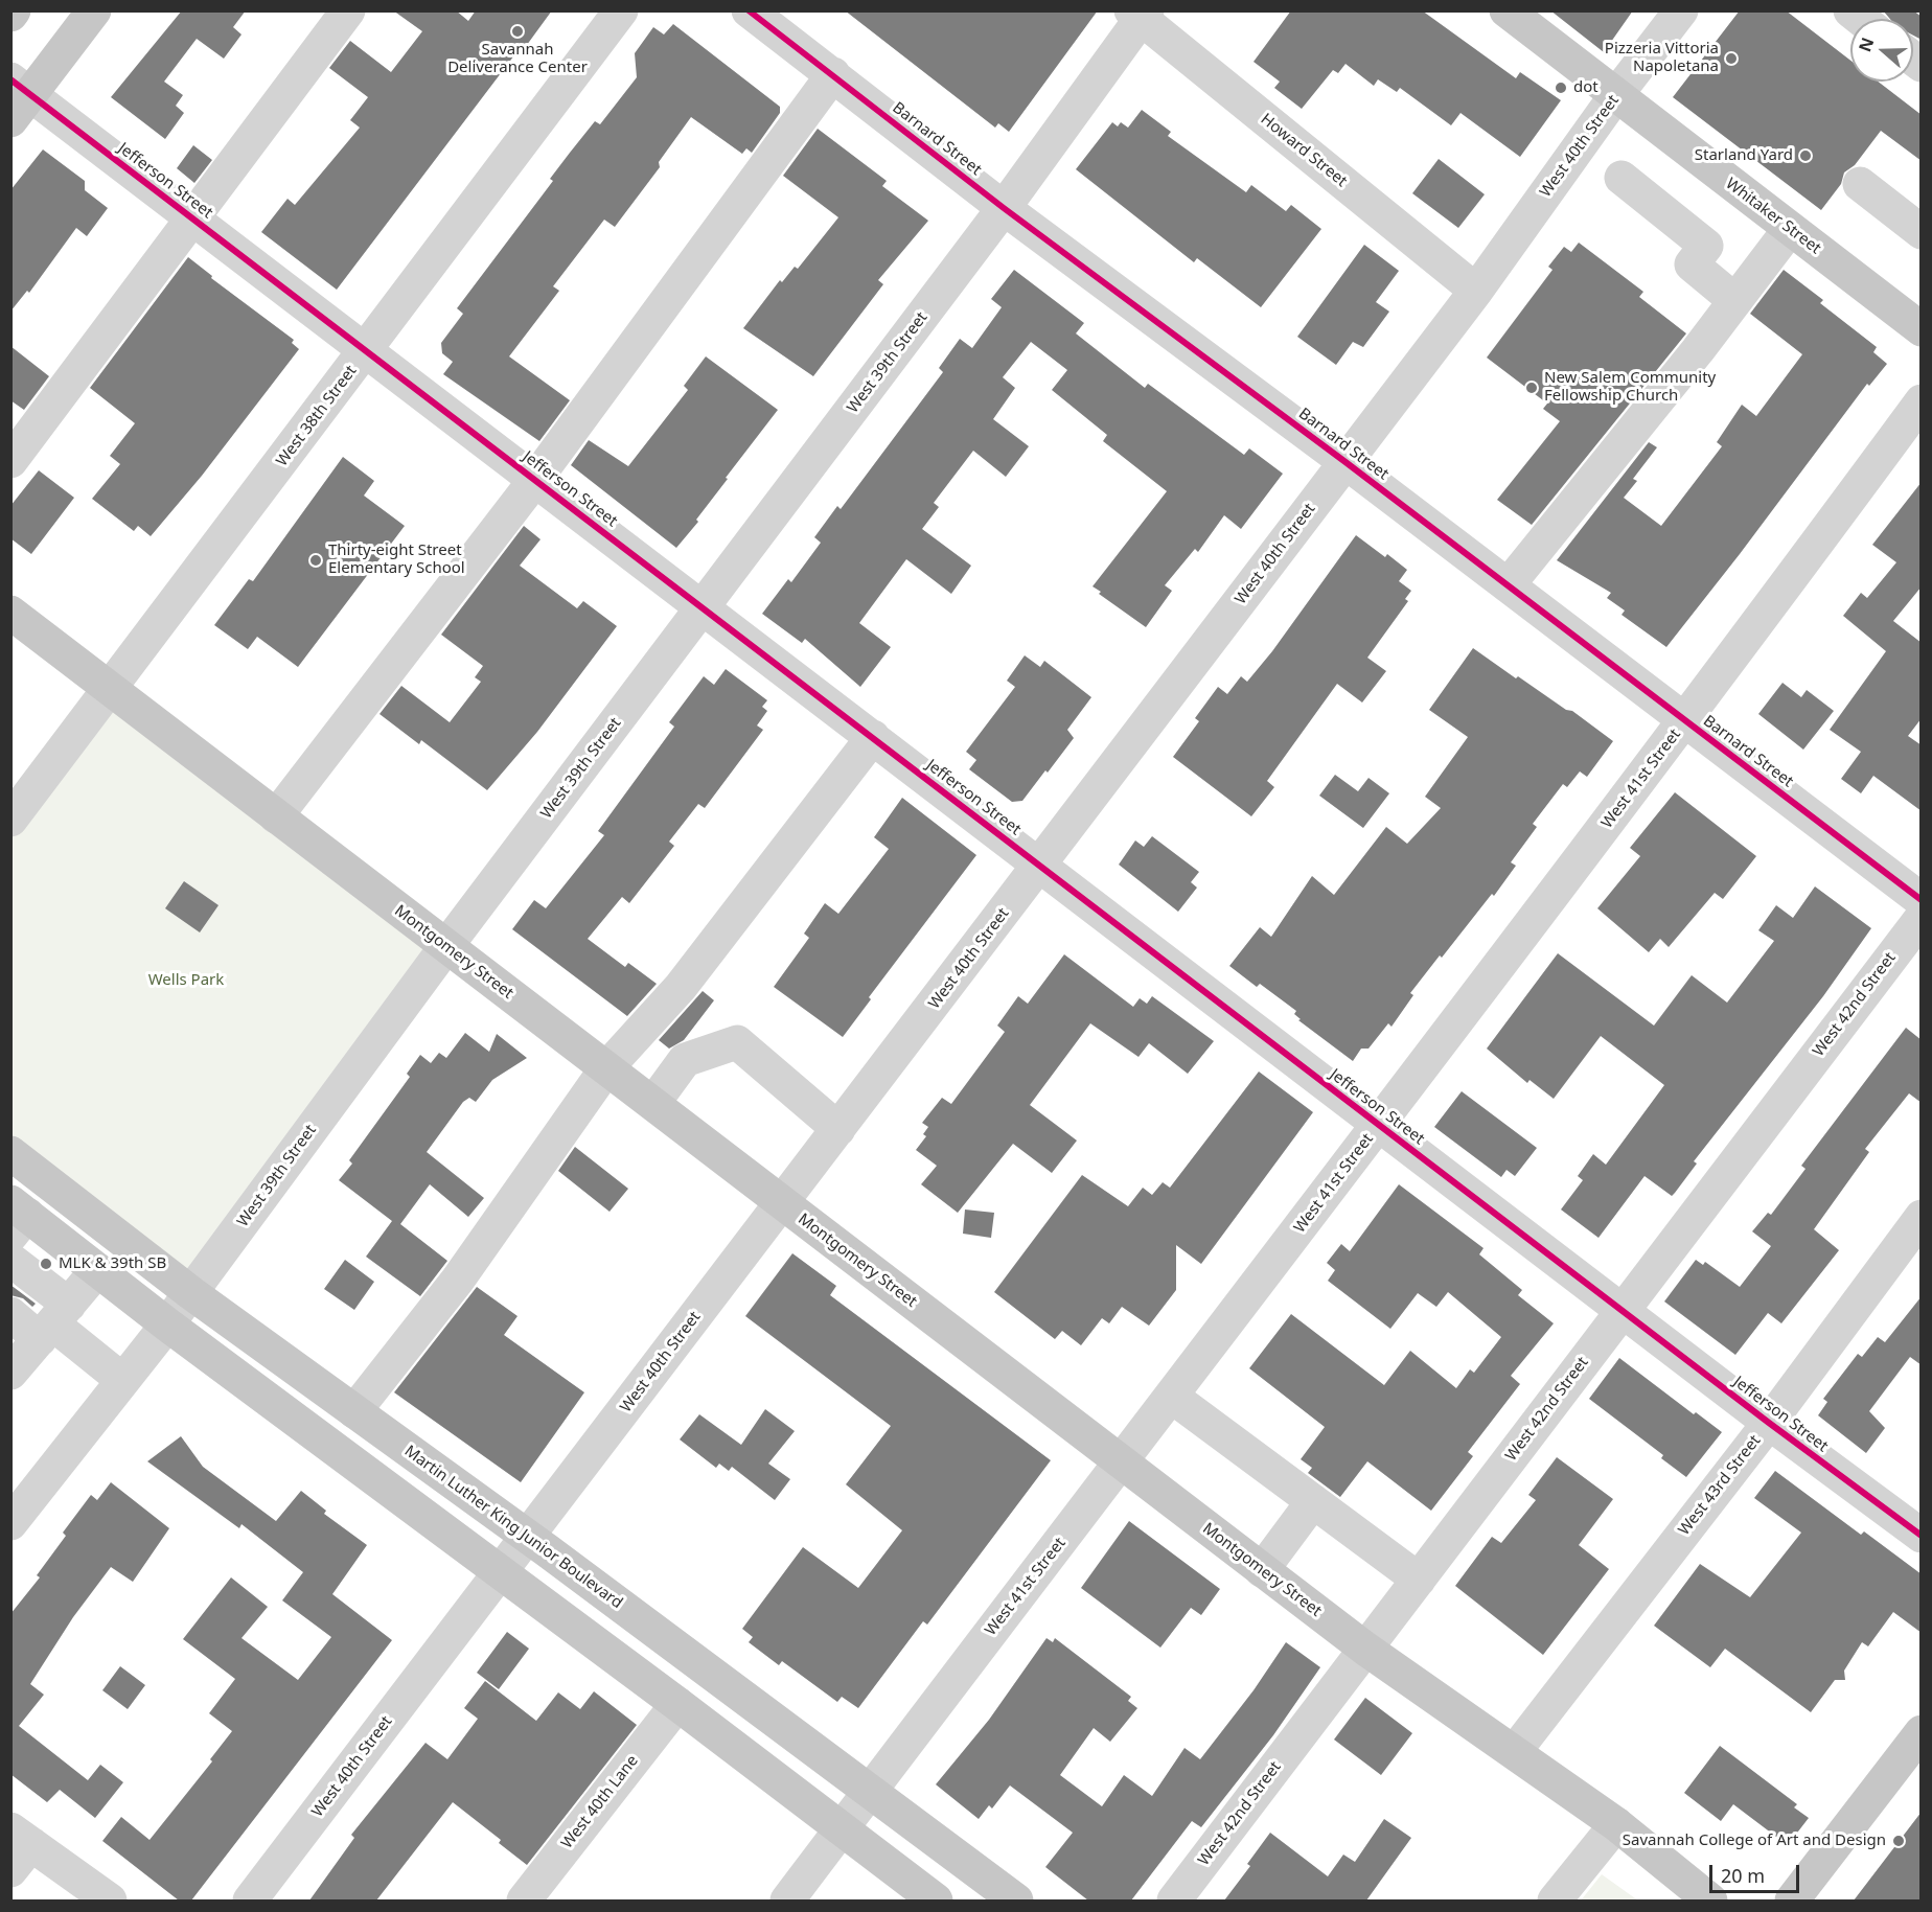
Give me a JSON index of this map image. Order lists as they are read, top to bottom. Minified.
{"streets":{"main road":["Whitaker Street","Montgomery Street","Martin Luther King Junior Boulevard"],"street":["Barnard Street","West 40th Street","Howard Street","Jefferson Street","West 39th Street","West 38th Street","West 41st Street","West 42nd Street","West 43rd Street","West 40th Lane"]},"crossings":[["Barnard Street","West 40th Street"],["Barnard Street","West 39th Street"],["Barnard Street","West 41st Street"],["West 40th Street","Howard Street"],["West 40th Street","Jefferson Street"],["West 40th Street","Whitaker Street"],["West 40th Street","Montgomery Street"],["West 40th Street","Martin Luther King Junior Boulevard"],["Howard Street","West 39th Street"],["Jefferson Street","West 39th Street"],["Jefferson Street","West 38th Street"],["Jefferson Street","West 41st Street"],["Jefferson Street","West 42nd Street"],["Jefferson Street","West 43rd Street"],["West 39th Street","Montgomery Street"],["West 39th Street","Martin Luther King Junior Boulevard"],["West 38th Street","Montgomery Street"],["West 41st Street","Montgomery Street"],["West 41st Street","Martin Luther King Junior Boulevard"],["Montgomery Street","West 42nd Street"],["Montgomery Street","West 43rd Street"]],"parks":["Wells Park"],"places":["Savannah Deliverance Center","Pizzeria Vittoria Napoletana","dot","Starland Yard","New Salem Community Fellowship Church","Thirty-eight Street Elementary School","MLK & 39th SB","Savannah College of Art and Design"],"scale_bar":"20 m","north":"left"}
